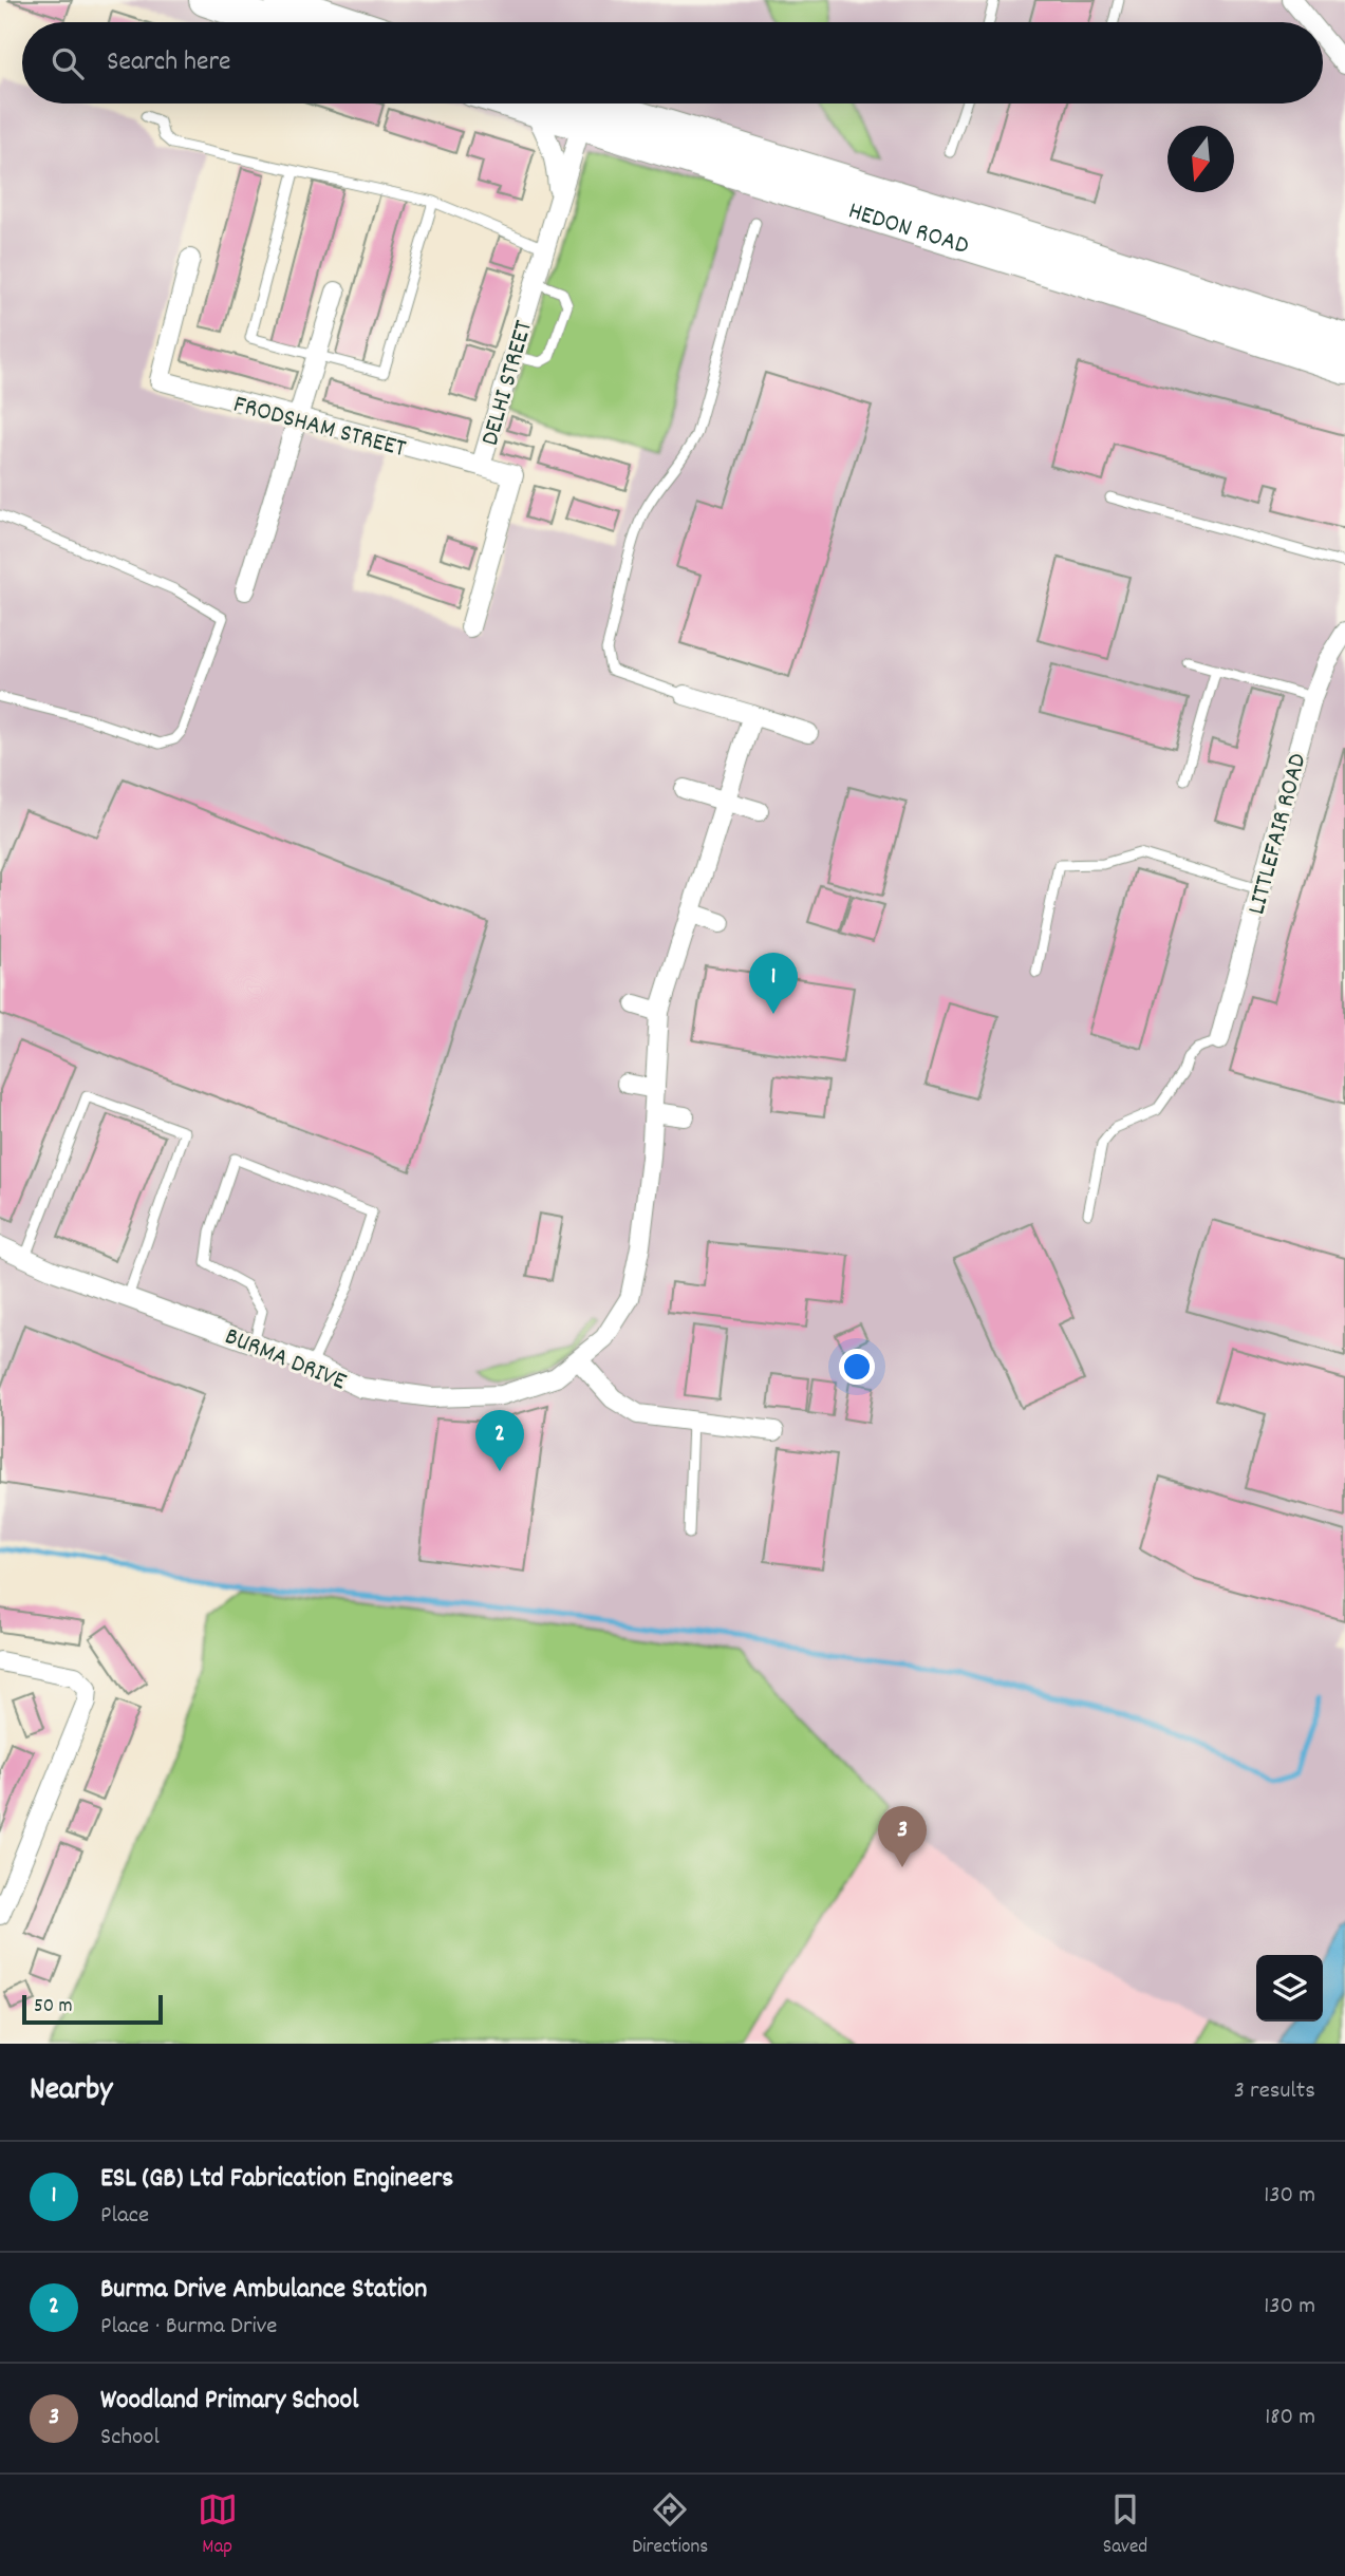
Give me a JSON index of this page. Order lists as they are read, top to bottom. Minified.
{"streets":{"highway":["HEDON ROAD"],"street":["DELHI STREET","FRODSHAM STREET","LITTLEFAIR ROAD","BURMA DRIVE"]},"crossings":[["HEDON ROAD","DELHI STREET"],["DELHI STREET","FRODSHAM STREET"]],"scale_bar":"50 m","north":"bottom","page":{"search":"Search here","pins":["1","2","3"],"scale":"50 m","heading":["Nearby","3 results"],"list":[{"mark":"1","name":"ESL (GB) Ltd Fabrication Engineers","note":"Place","value":"130 m"},{"mark":"2","name":"Burma Drive Ambulance Station","note":"Place · Burma Drive","value":"130 m"},{"mark":"3","name":"Woodland Primary School","note":"School","value":"180 m"}],"nav":["Map","Directions","Saved"]}}
